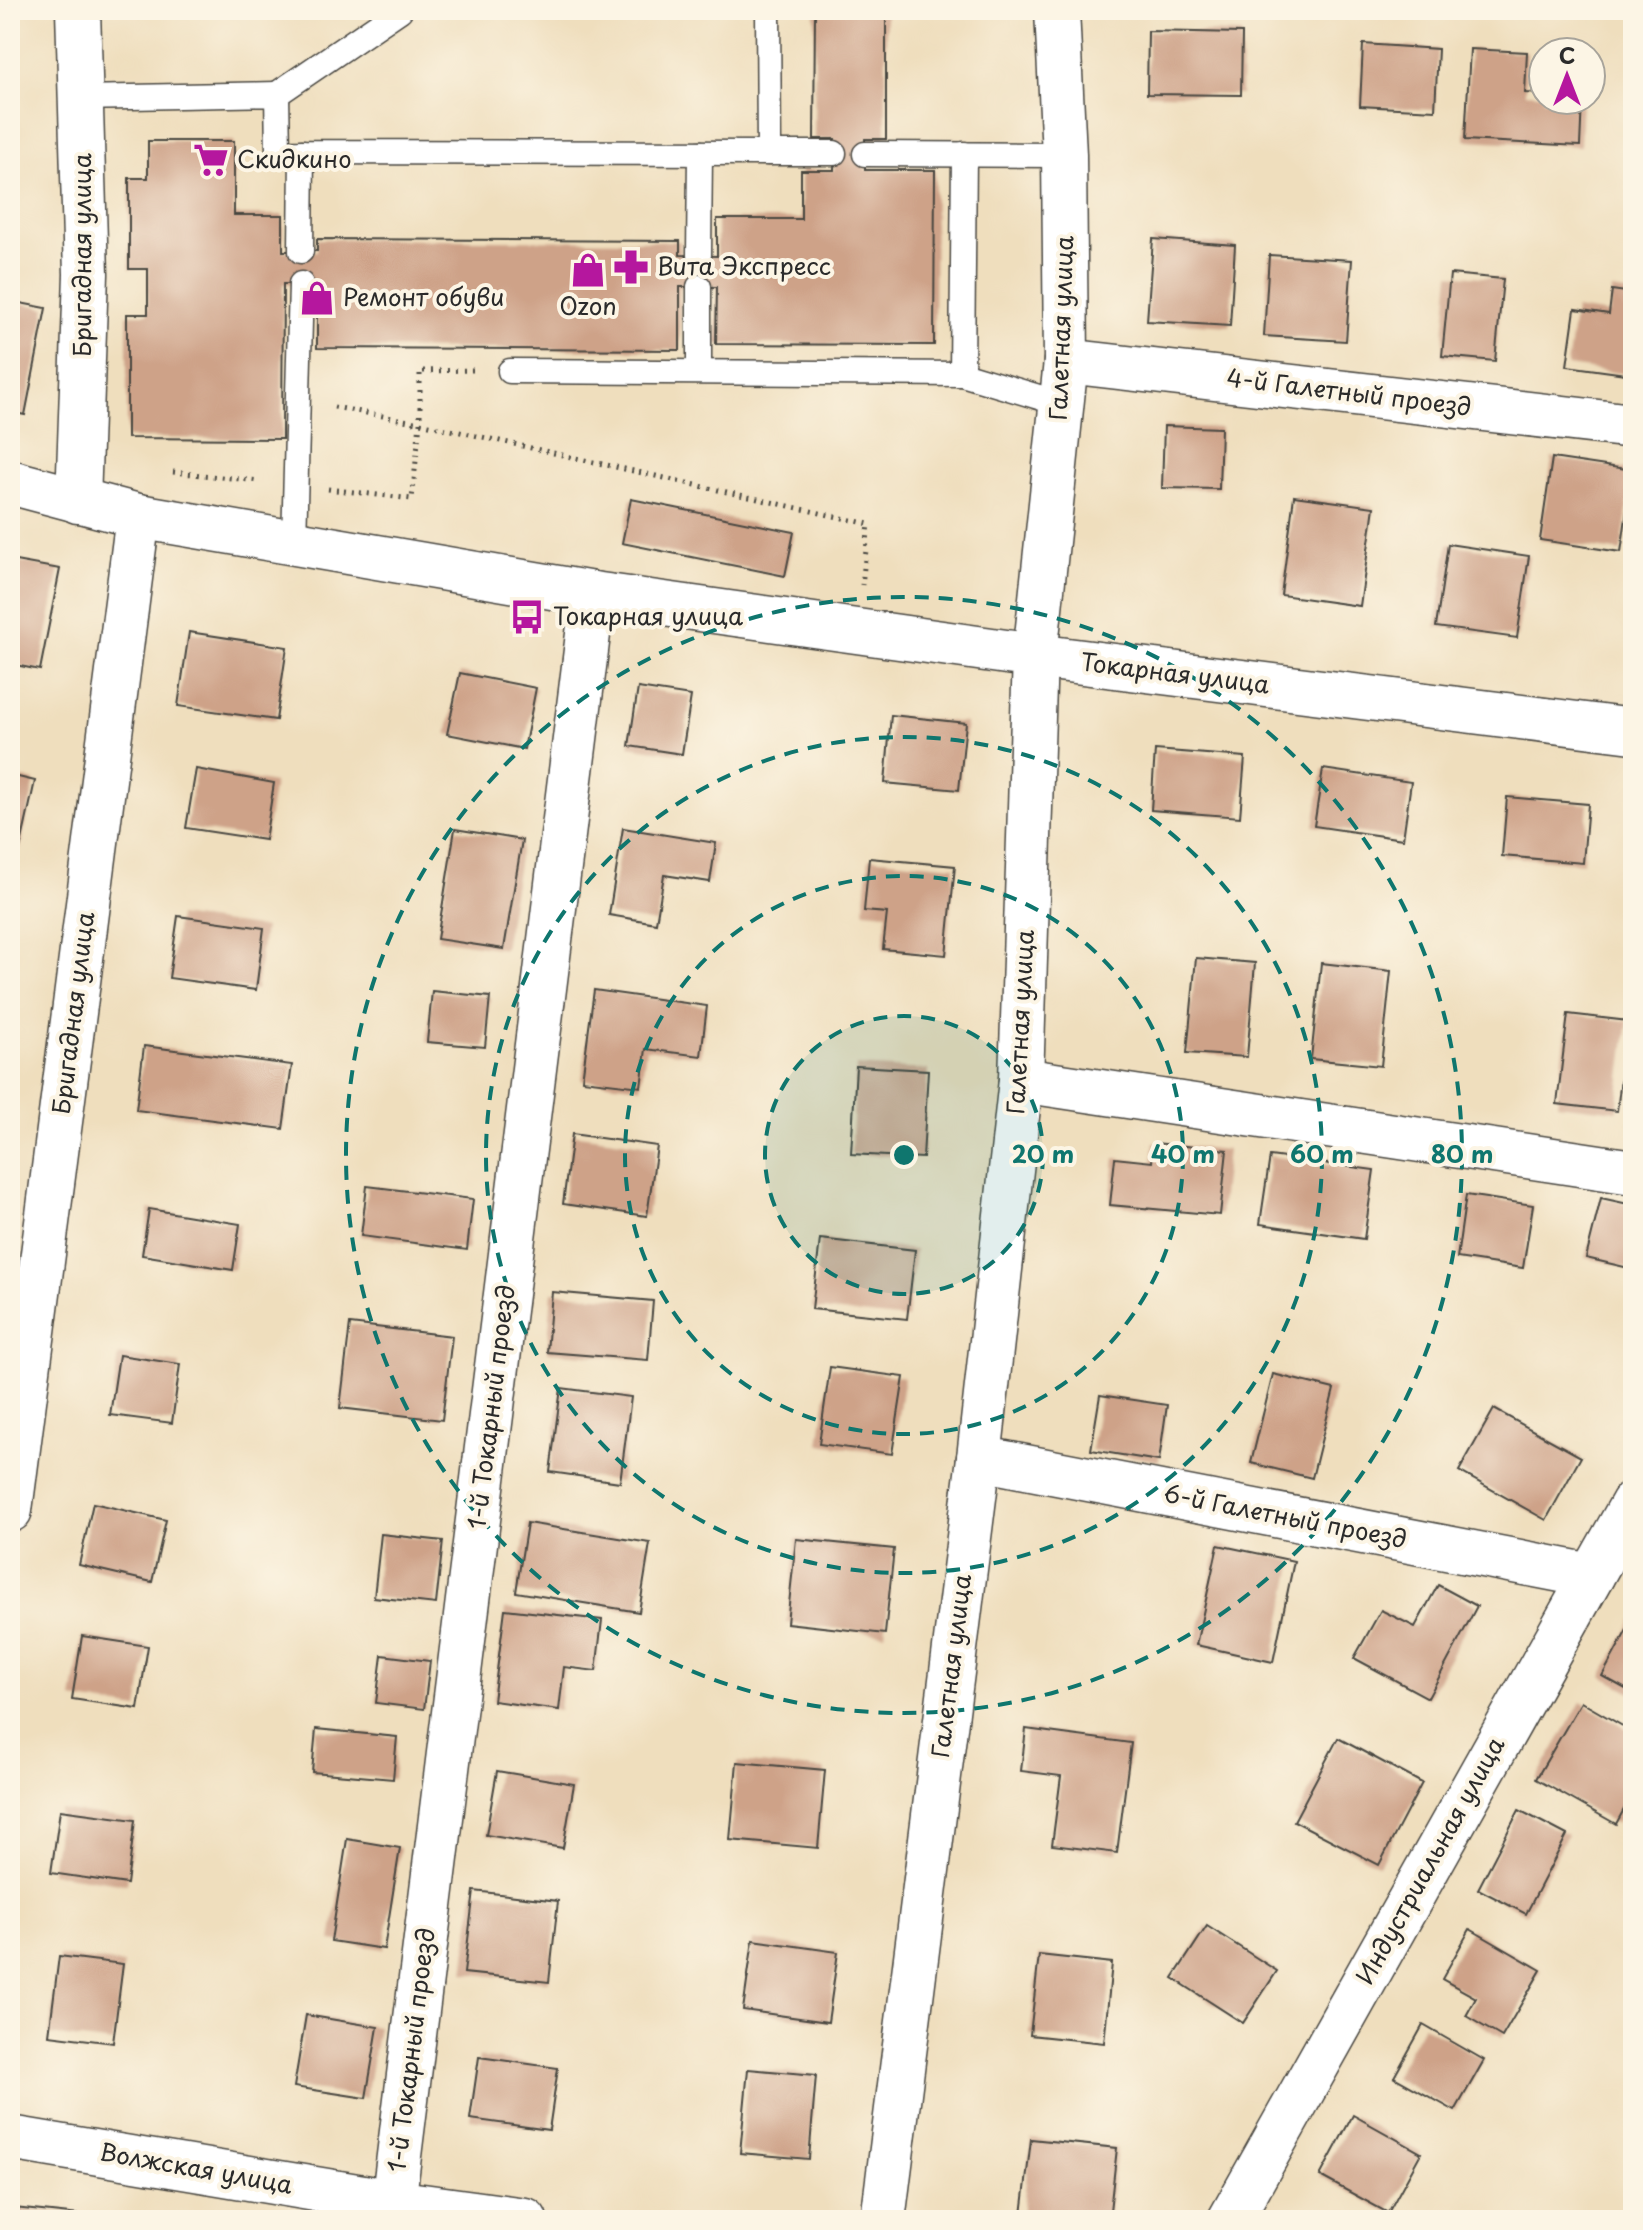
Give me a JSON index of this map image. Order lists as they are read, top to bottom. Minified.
{"streets":{"street":["Бригадная улица","Галетная улица","4-й Галетный проезд","Токарная улица","1-й Токарный проезд","6-й Галетный проезд","Индустриальная улица","Волжская улица"]},"crossings":[["Бригадная улица","Токарная улица"],["Галетная улица","4-й Галетный проезд"],["Галетная улица","Токарная улица"],["Галетная улица","6-й Галетный проезд"],["Токарная улица","1-й Токарный проезд"],["1-й Токарный проезд","Волжская улица"],["6-й Галетный проезд","Индустриальная улица"]],"places":{"supermarket":["Скидкино"],"pharmacy":["Вита Экспресс"],"shop":["Ozon","Ремонт обуви"],"bus stop":["Токарная улица"]},"north":"top","rings":["20 m","40 m","60 m","80 m"]}
